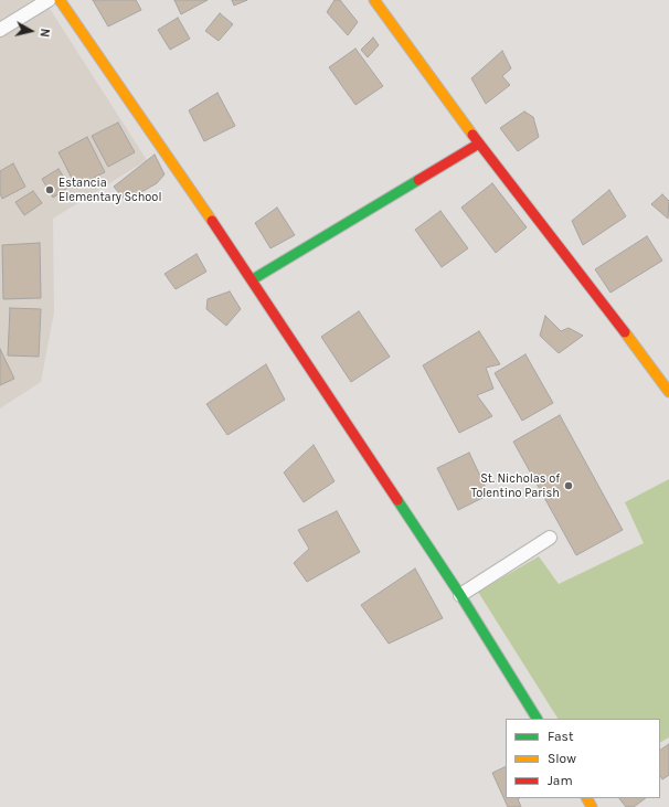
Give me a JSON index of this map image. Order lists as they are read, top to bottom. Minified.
{"places":["Estancia Elementary School","St. Nicholas of Tolentino Parish"],"legend":["Fast","Slow","Jam"],"north":"right"}
